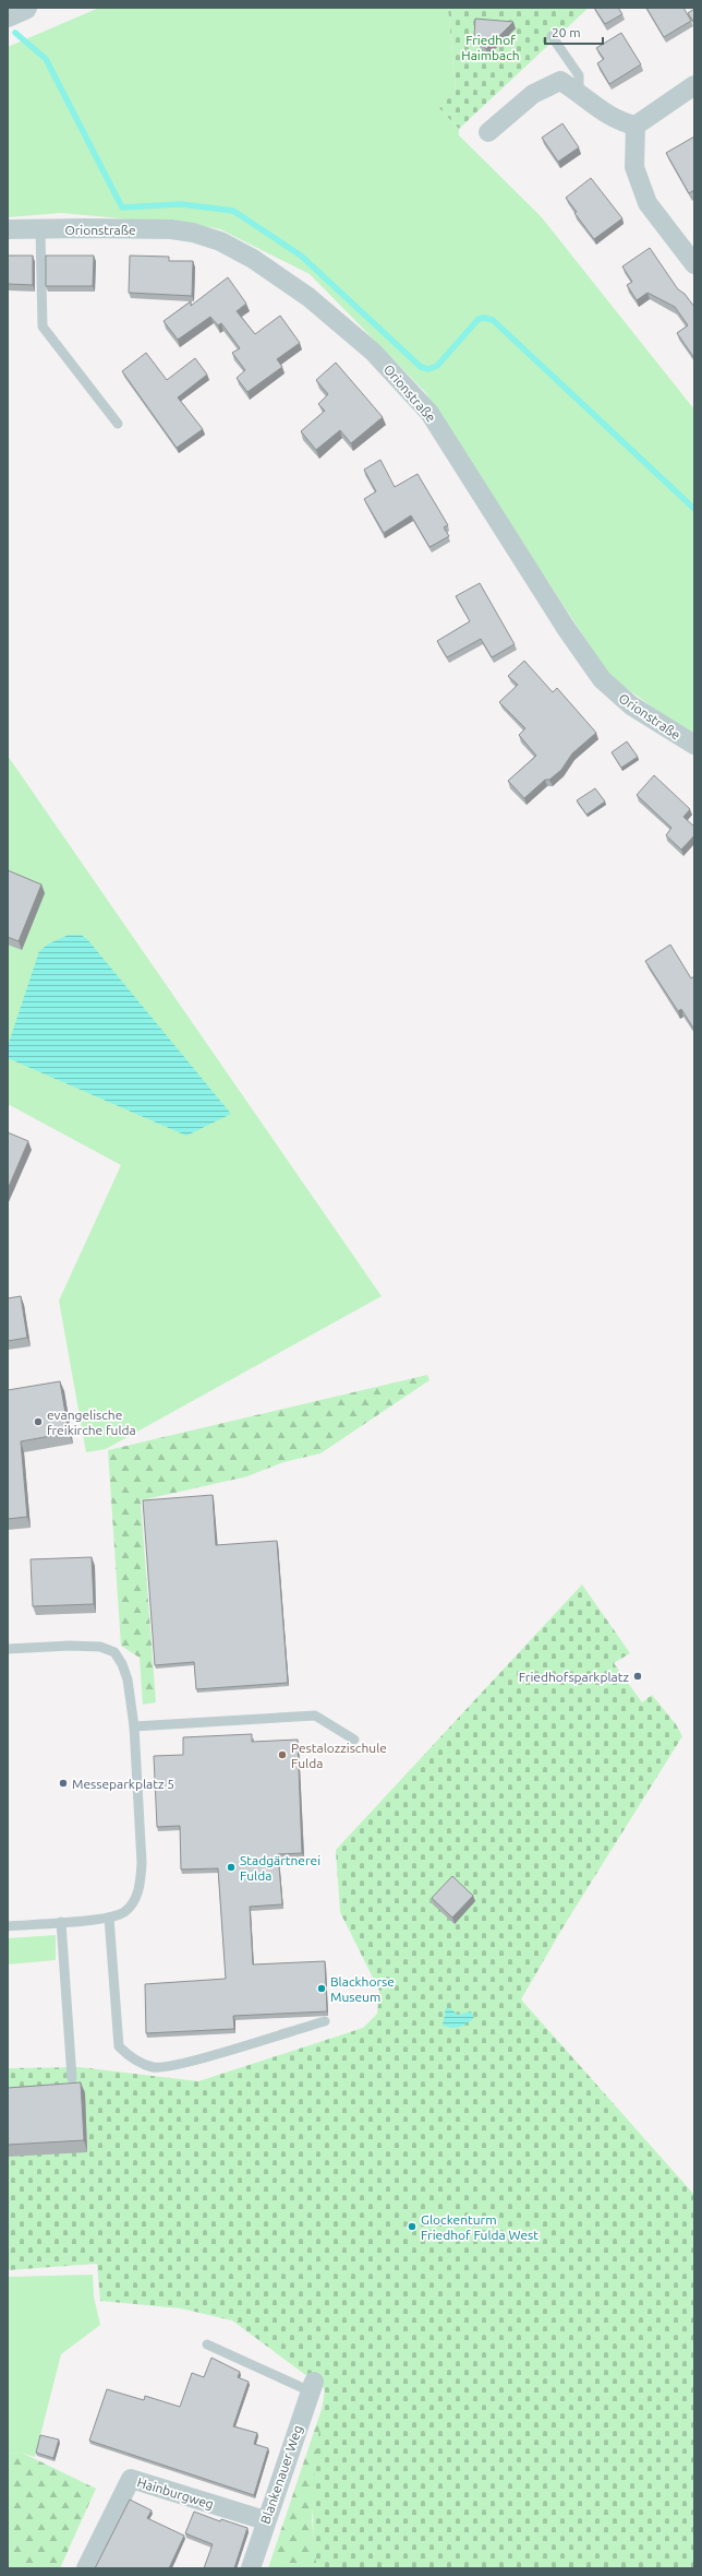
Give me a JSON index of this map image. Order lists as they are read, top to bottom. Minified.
{"streets":{"street":["Orionstraße","Blankenauer Weg","Hainburgweg"]},"crossings":[["Blankenauer Weg","Hainburgweg"]],"parks":["Friedhof Haimbach"],"places":["evangelische freikirche fulda","Friedhofsparkplatz","Pestalozzischule Fulda","Messeparkplatz 5","Stadgärtnerei Fulda","Blackhorse Museum","Glockenturm Friedhof Fulda West"],"scale_bar":"20 m"}
